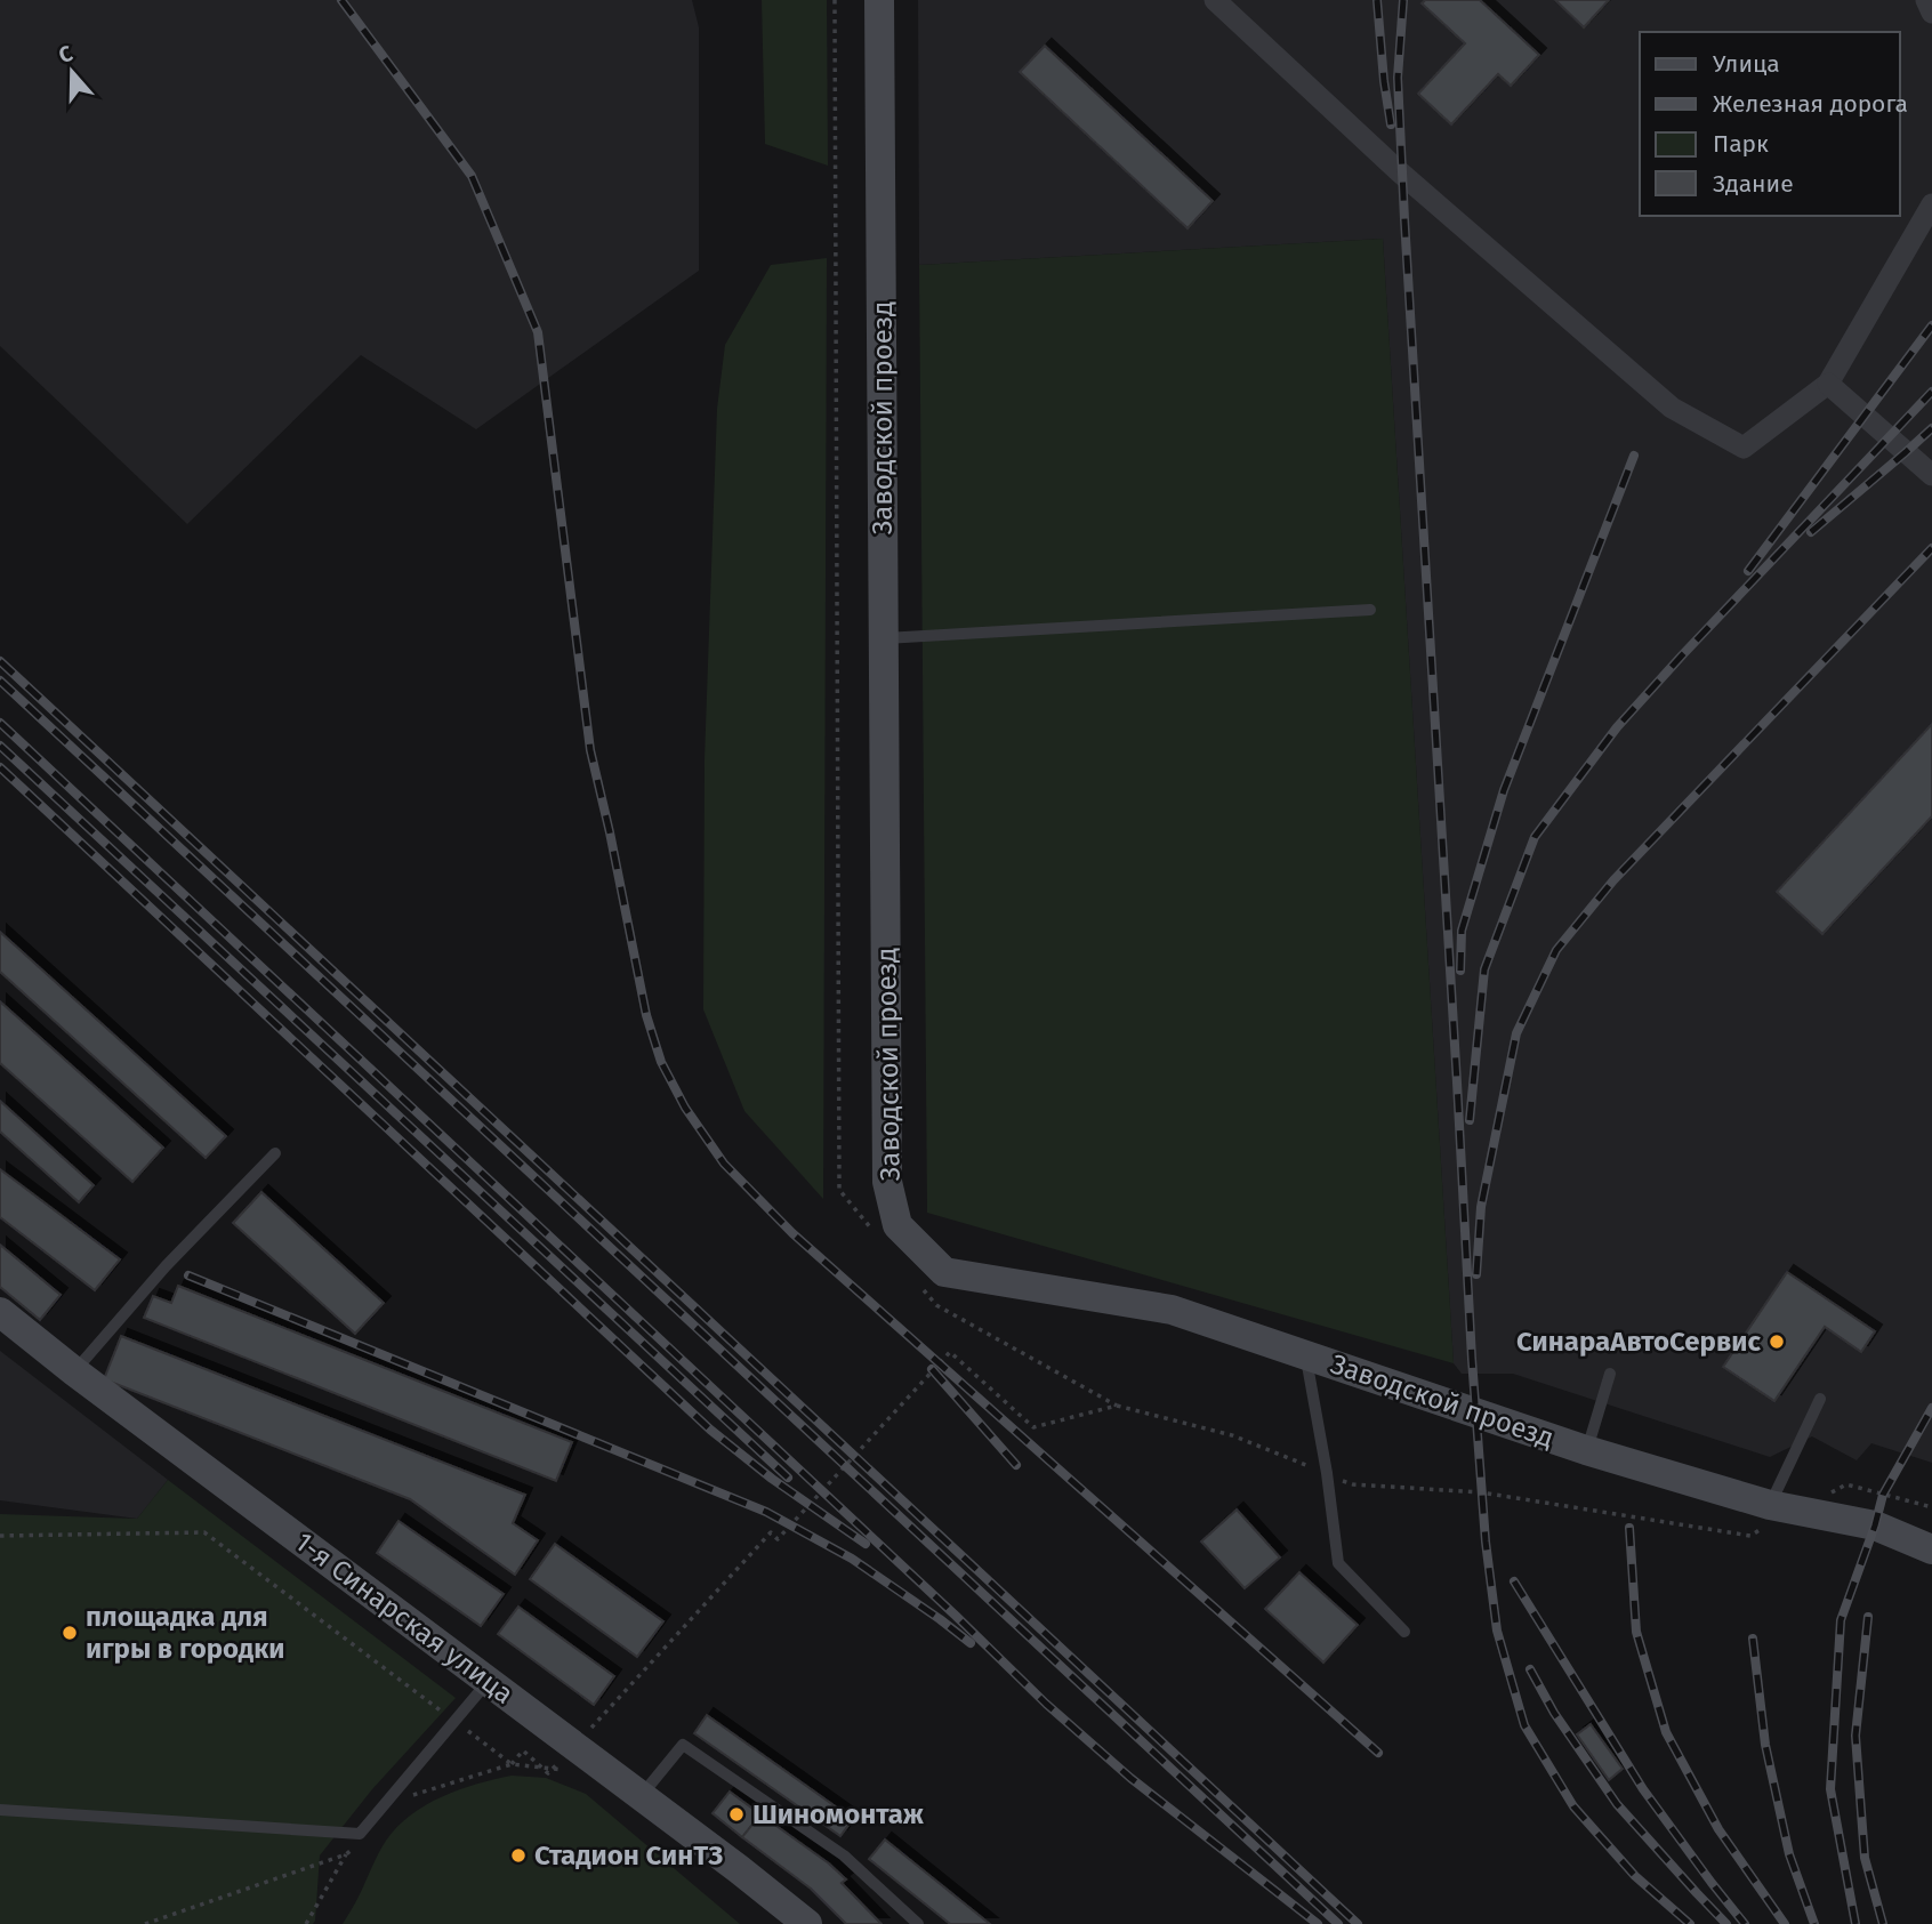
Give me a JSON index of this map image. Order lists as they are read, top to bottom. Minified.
{"streets":{"street":["Заводской проезд","1-я Синарская улица"]},"places":["СинараАвтоСервис","площадка для игры в городки","Шиномонтаж","Стадион СинТЗ"],"legend":["Улица","Железная дорога","Парк","Здание"],"north":"top"}
